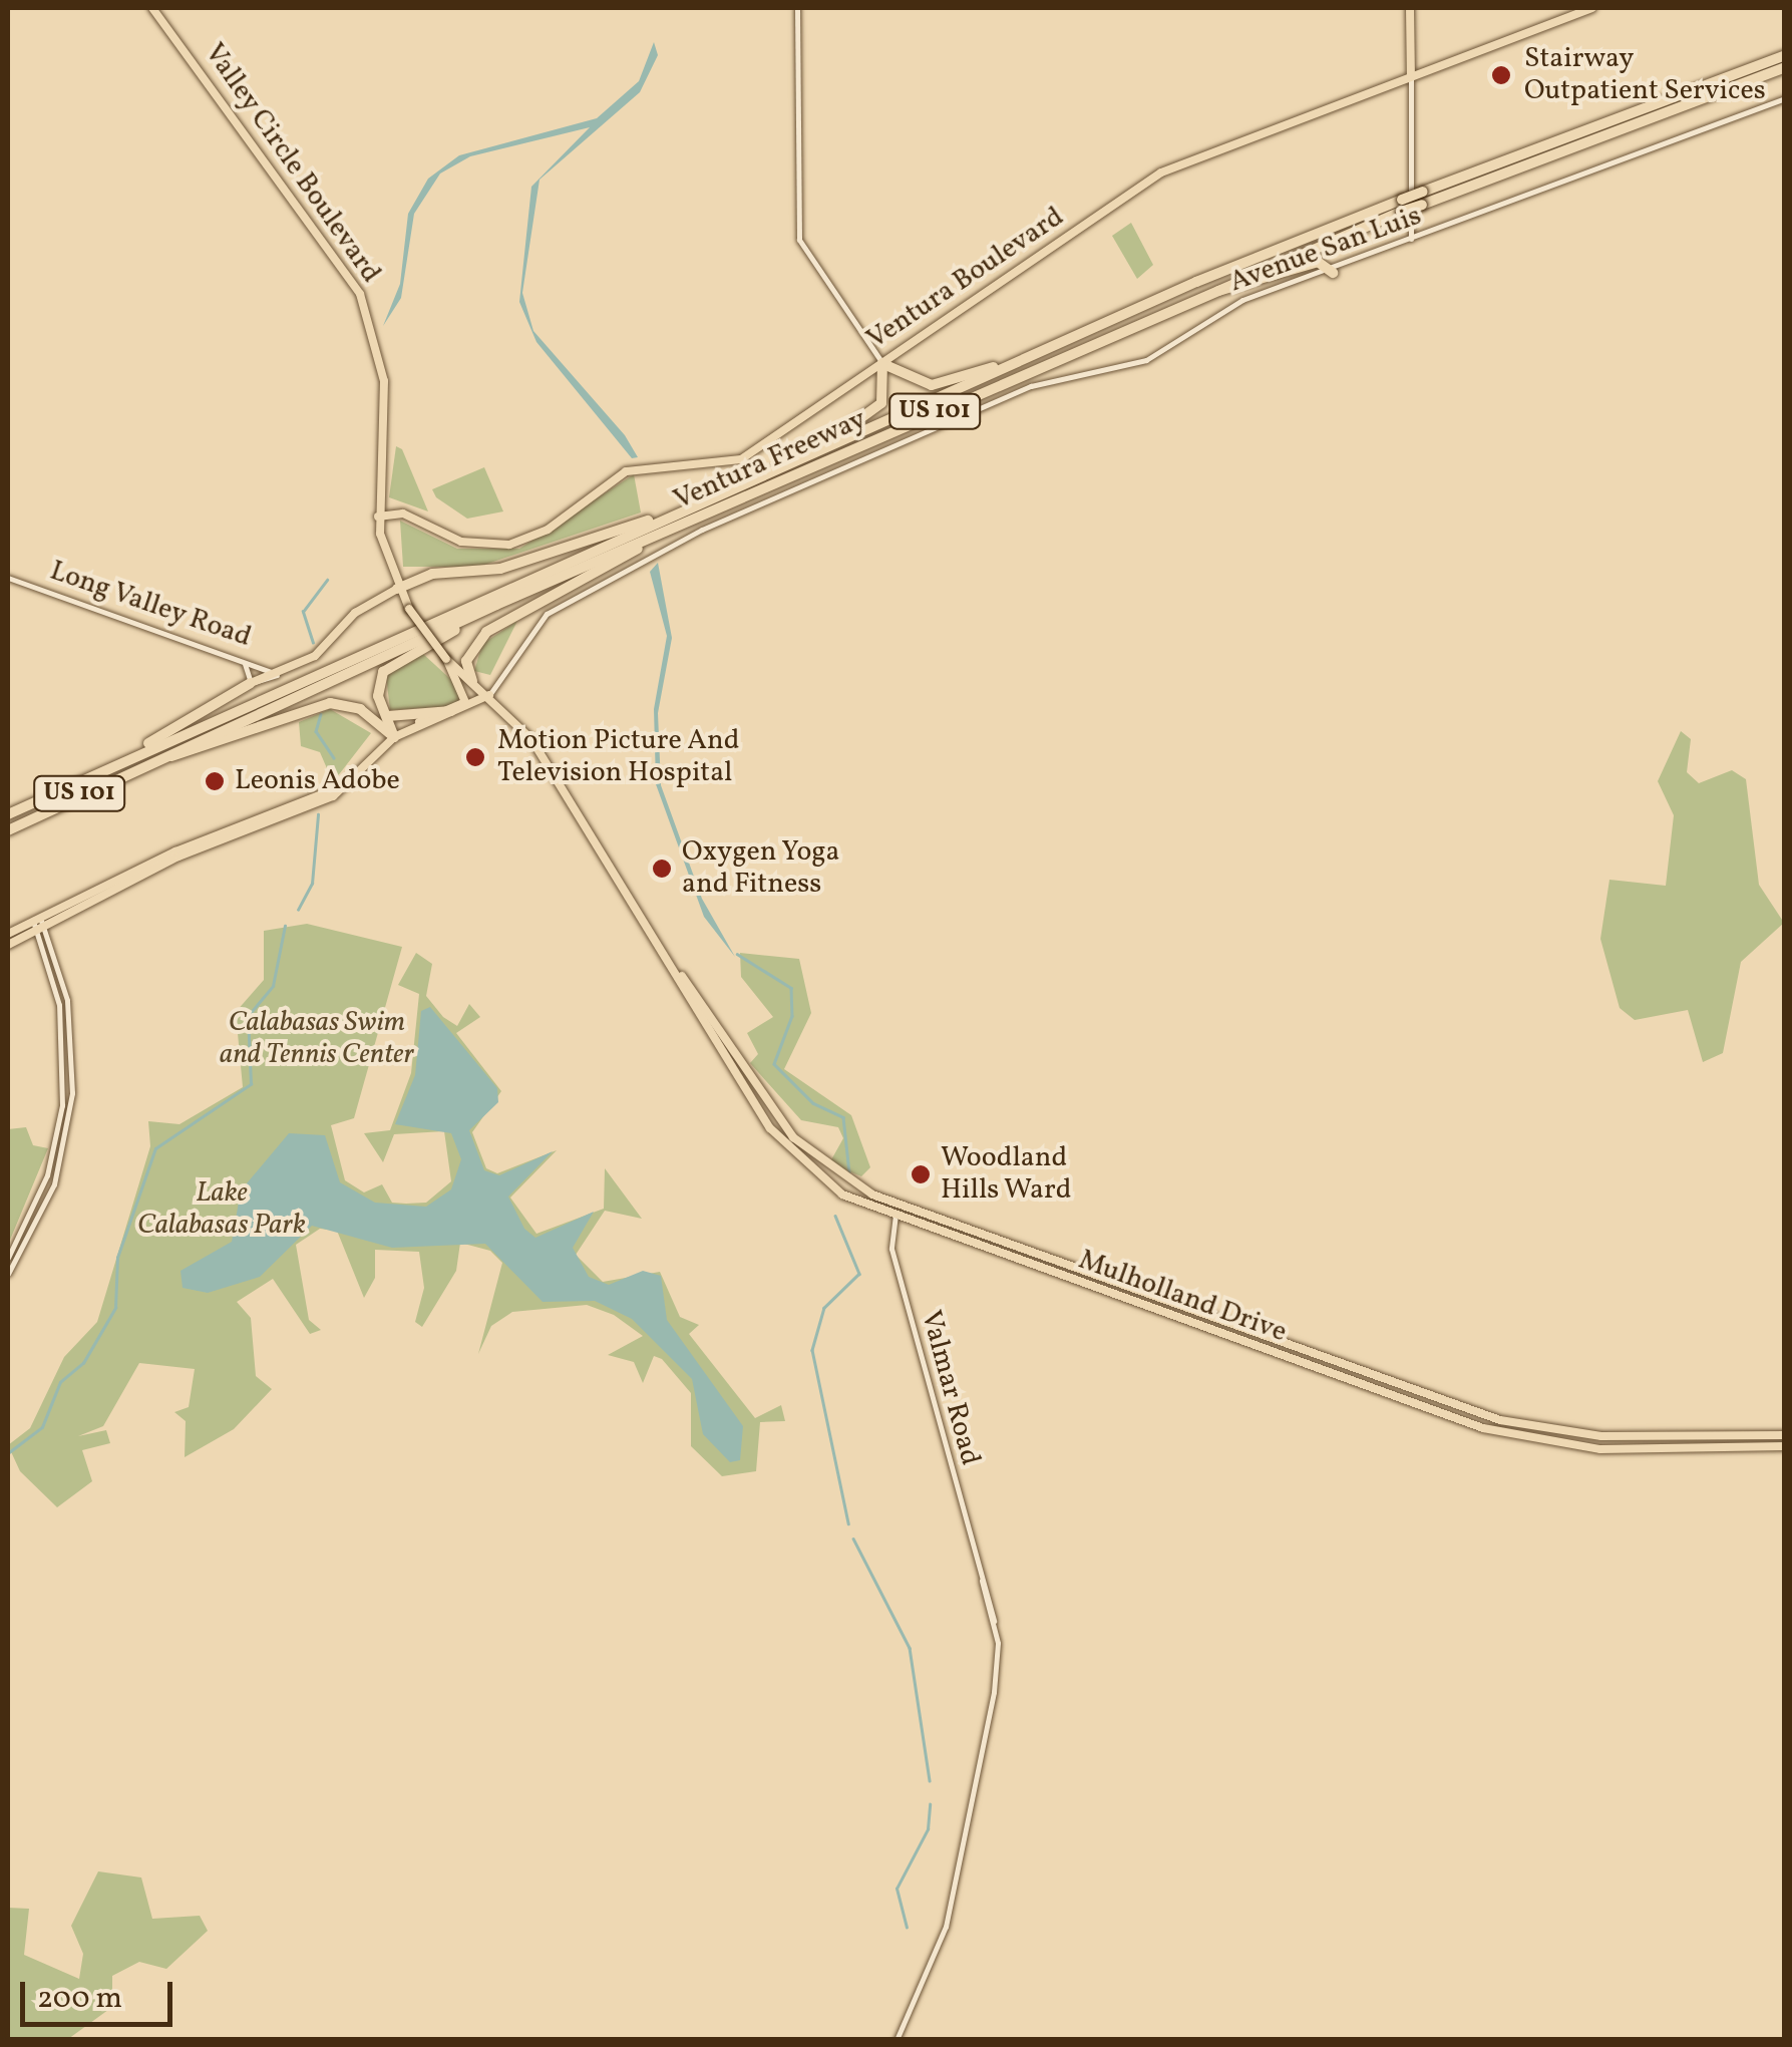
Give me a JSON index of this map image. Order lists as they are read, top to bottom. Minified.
{"streets":{"highway":["US 101","Ventura Freeway"],"main road":["Valley Circle Boulevard","Ventura Boulevard","Long Valley Road","Mulholland Drive"],"street":["Avenue San Luis","Valmar Road"]},"crossings":[["Valley Circle Boulevard","Ventura Boulevard"],["Valley Circle Boulevard","Long Valley Road"],["Valley Circle Boulevard","Mulholland Drive"],["Avenue San Luis","Mulholland Drive"],["Long Valley Road","Mulholland Drive"],["Mulholland Drive","Valmar Road"]],"parks":["Calabasas Swim and Tennis Center","Lake Calabasas Park"],"places":["Stairway Outpatient Services","Motion Picture And Television Hospital","Leonis Adobe","Oxygen Yoga and Fitness","Woodland Hills Ward"],"scale_bar":"200 m"}
